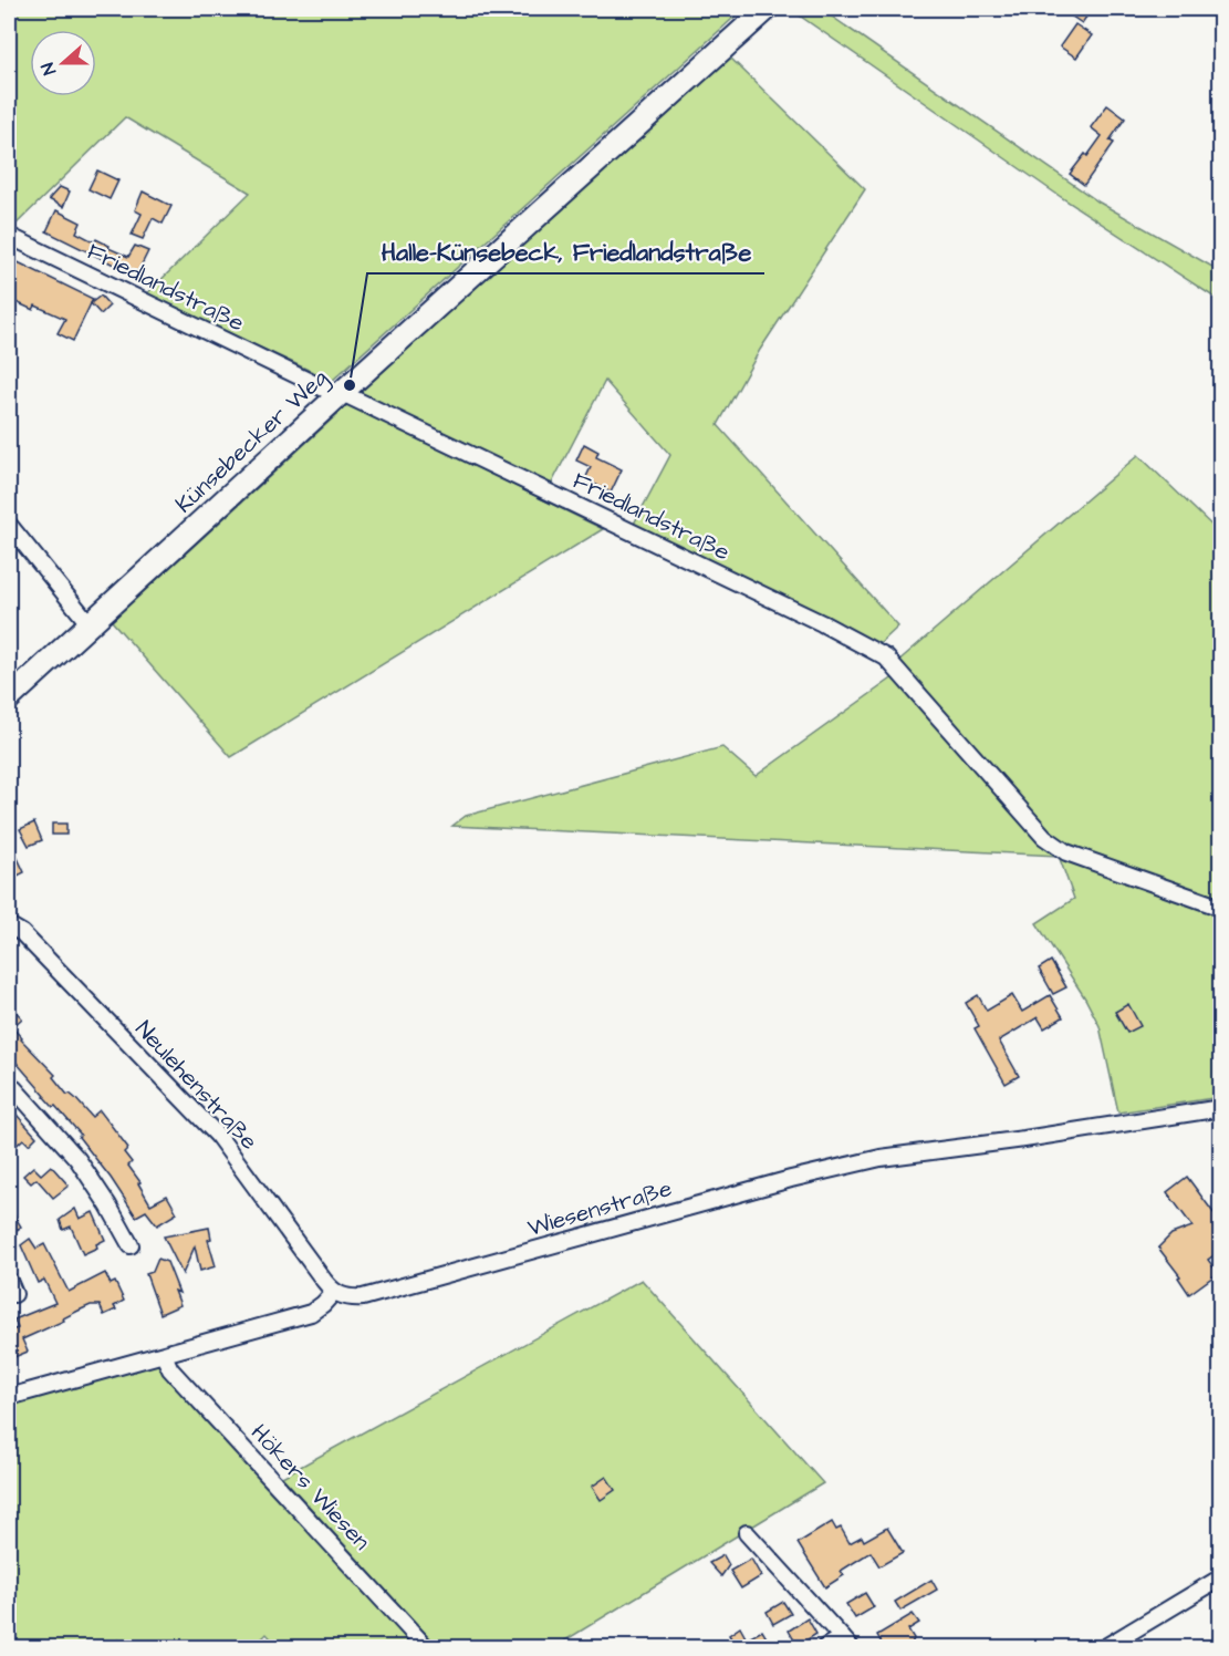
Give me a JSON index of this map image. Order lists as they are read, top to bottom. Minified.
{"streets":{"street":["Friedlandstraße","Künsebecker Weg","Neulehenstraße","Wiesenstraße","Hökers Wiesen"]},"crossings":[["Friedlandstraße","Künsebecker Weg"],["Neulehenstraße","Wiesenstraße"]],"places":["Halle-Künsebeck, Friedlandstraße"],"north":"left"}
